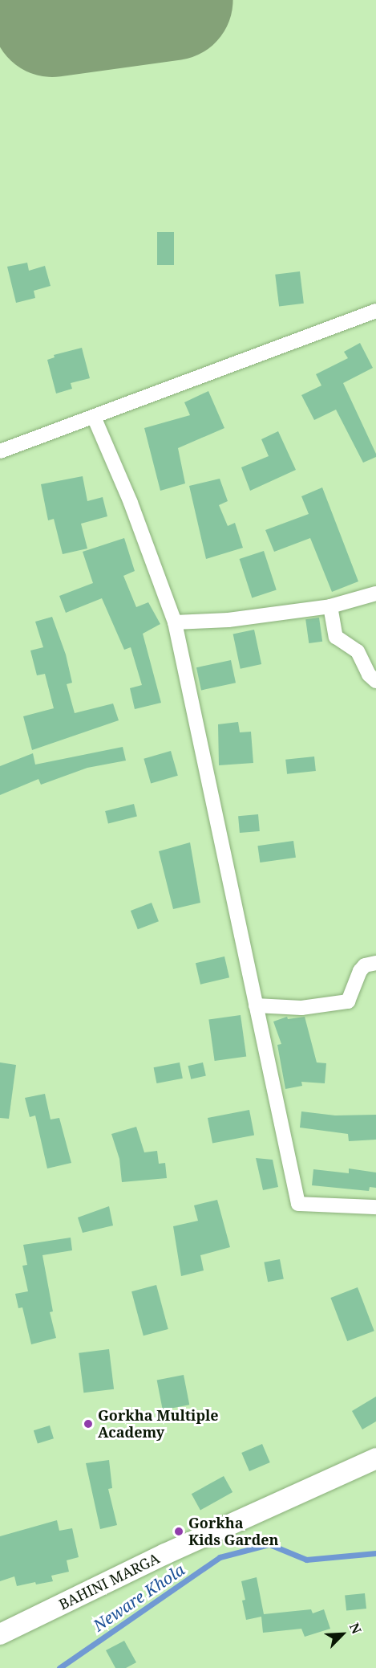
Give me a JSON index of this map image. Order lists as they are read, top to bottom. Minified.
{"streets":{"street":["BAHINI MARGA"]},"water":["Neware Khola"],"places":["Gorkha Multiple Academy","Gorkha Kids Garden"],"north":"top right"}
